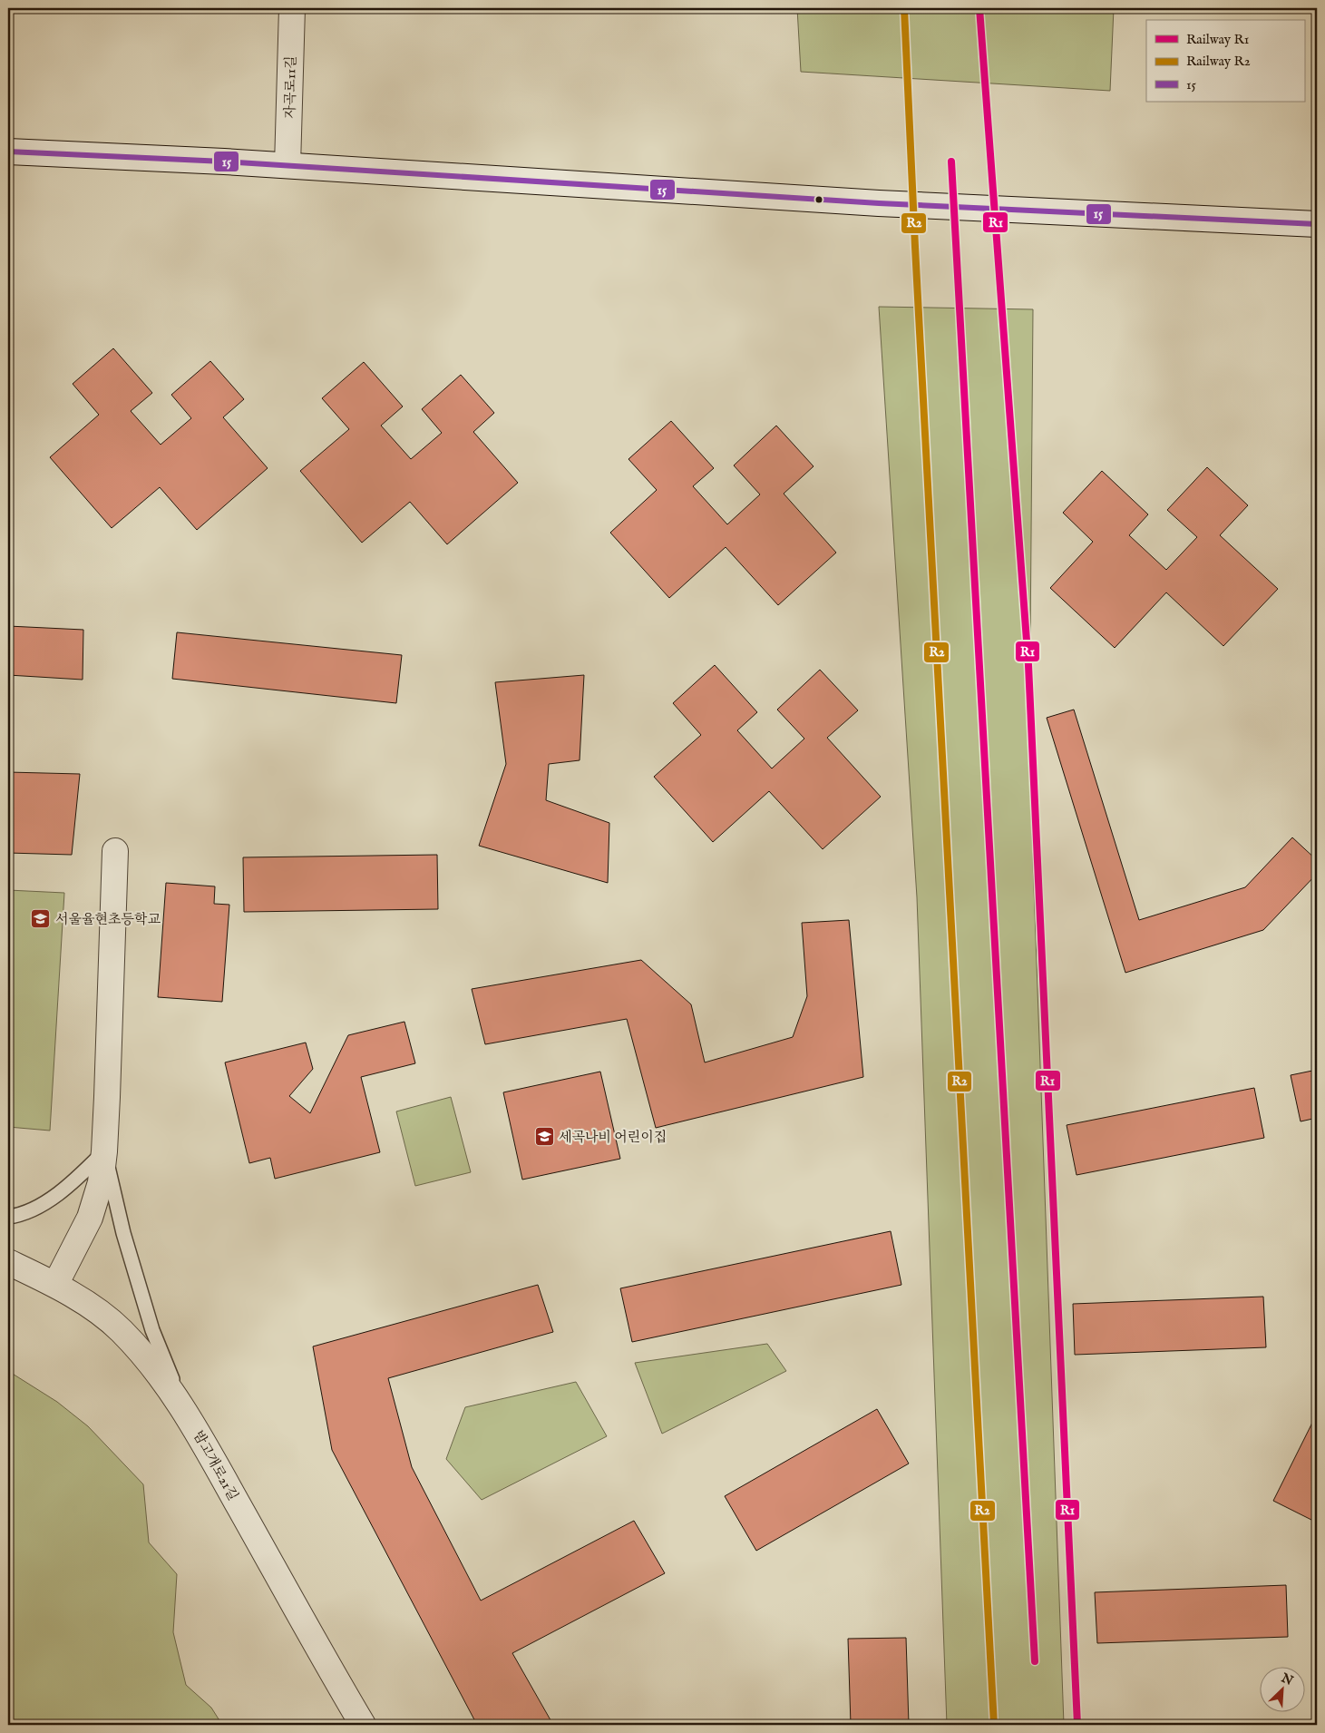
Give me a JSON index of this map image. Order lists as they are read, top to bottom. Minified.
{"streets":{"main road":["자곡로11길","밤고개로21길"]},"places":{"school or university":["서울율현초등학교","세곡나비 어린이집"]},"lines":["rail line R1","rail line R2","transit line 15"],"legend":["Railway R1","Railway R2","15"],"north":"top right"}
